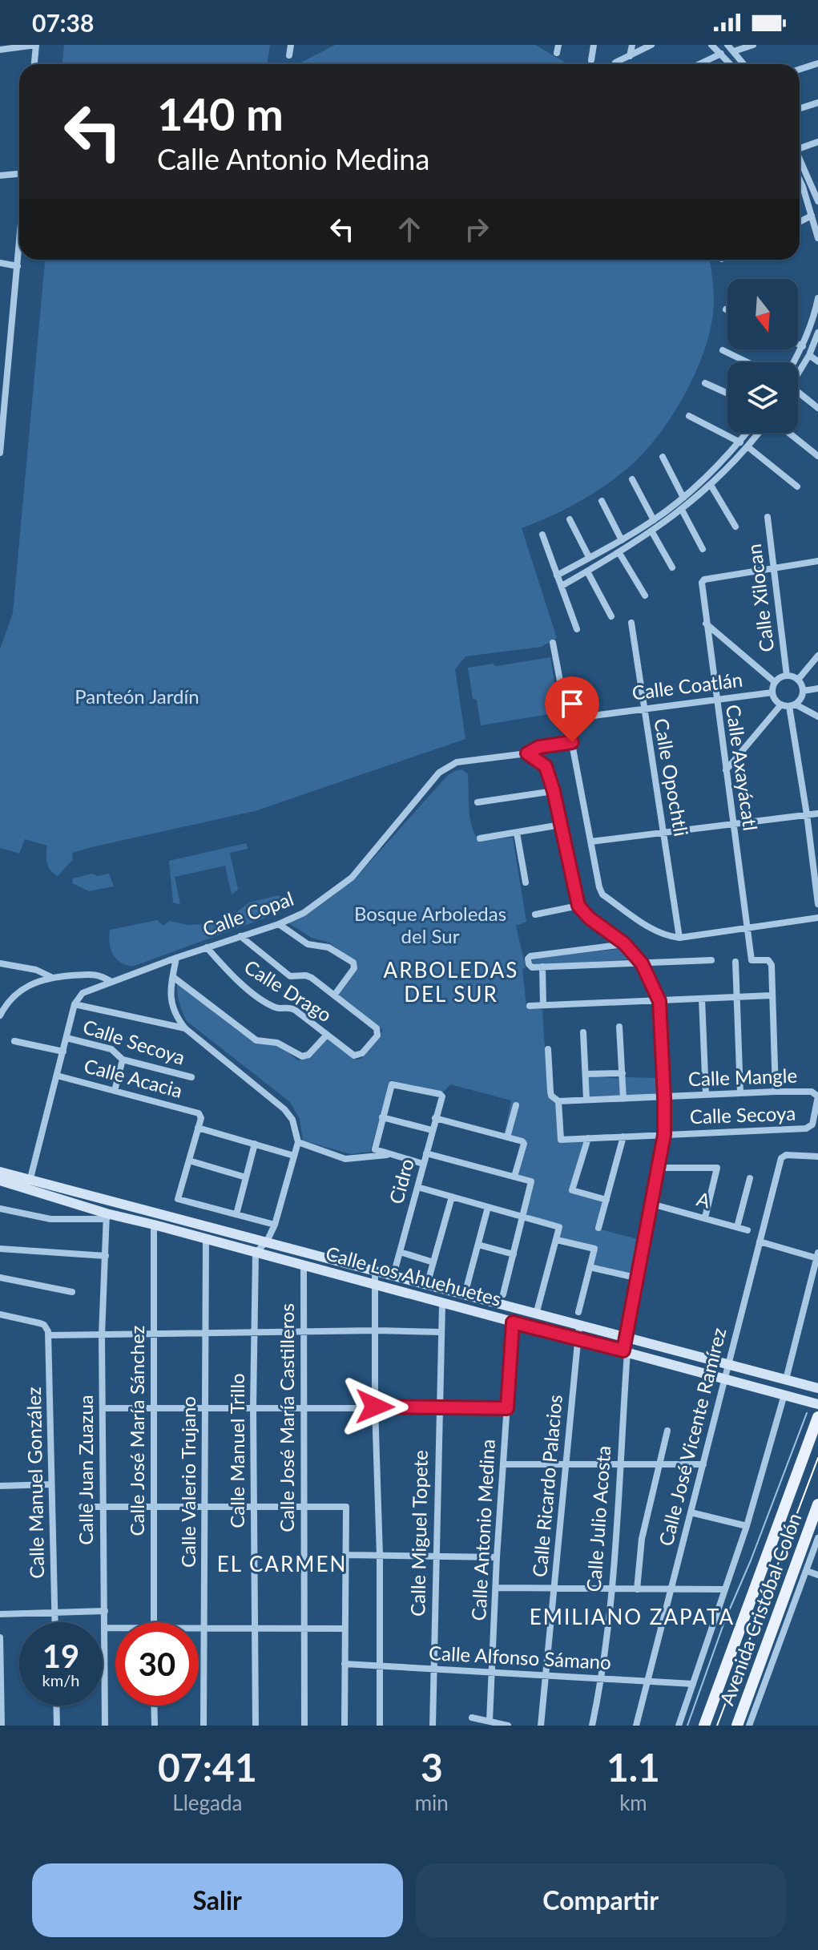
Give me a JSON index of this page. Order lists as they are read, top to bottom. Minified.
{"streets":{"main road":["Avenida Cristóbal Colón"],"street":["Calle Xilocan","Calle Coatlán","Calle Axayácatl","Calle Opochtli","Calle Copal","Calle Drago","Calle Secoya","Calle Mangle","Calle Acacia","Cidro","A","Calle Los Ahuehuetes","Calle José María Castilleros","Calle José María Sánchez","Calle José Vicente Ramírez","Calle Manuel Trillo","Calle Juan Zuazua","Calle Valerio Trujano","Calle Manuel González","Calle Ricardo Palacios","Calle Julio Acosta","Calle Antonio Medina","Calle Miguel Topete","Calle Alfonso Sámano"]},"crossings":[["Calle Xilocan","Calle Coatlán"],["Calle Xilocan","Calle Axayácatl"],["Calle Coatlán","Calle Axayácatl"],["Calle Coatlán","Calle Opochtli"],["Calle Copal","Calle Drago"],["Calle Secoya","Calle Mangle"],["Calle Secoya","Calle Julio Acosta"],["Calle Mangle","Calle Julio Acosta"],["Cidro","Calle Los Ahuehuetes"],["A","Calle Julio Acosta"],["Calle Los Ahuehuetes","Calle José María Castilleros"],["Calle Los Ahuehuetes","Calle José María Sánchez"],["Calle Los Ahuehuetes","Calle José Vicente Ramírez"],["Calle Los Ahuehuetes","Calle Manuel Trillo"],["Calle Los Ahuehuetes","Calle Juan Zuazua"],["Calle Los Ahuehuetes","Calle Valerio Trujano"],["Calle Los Ahuehuetes","Calle Ricardo Palacios"],["Calle Los Ahuehuetes","Calle Julio Acosta"],["Calle Los Ahuehuetes","Calle Antonio Medina"],["Calle Los Ahuehuetes","Calle Miguel Topete"],["Calle José Vicente Ramírez","Calle Alfonso Sámano"],["Calle Ricardo Palacios","Calle Alfonso Sámano"],["Calle Julio Acosta","Calle Alfonso Sámano"],["Calle Antonio Medina","Calle Alfonso Sámano"],["Calle Miguel Topete","Calle Alfonso Sámano"]],"districts":["ARBOLEDAS DEL SUR","EL CARMEN","EMILIANO ZAPATA"],"parks":["Panteón Jardín","Bosque Arboledas del Sur"],"north":"bottom","page":{"status":"07:38","turn":["140 m","Calle Antonio Medina"],"speed":"19 km/h","limit":"30","eta":["07:41","Llegada","3","min","1.1","km"],"buttons":["Salir","Compartir"]}}
